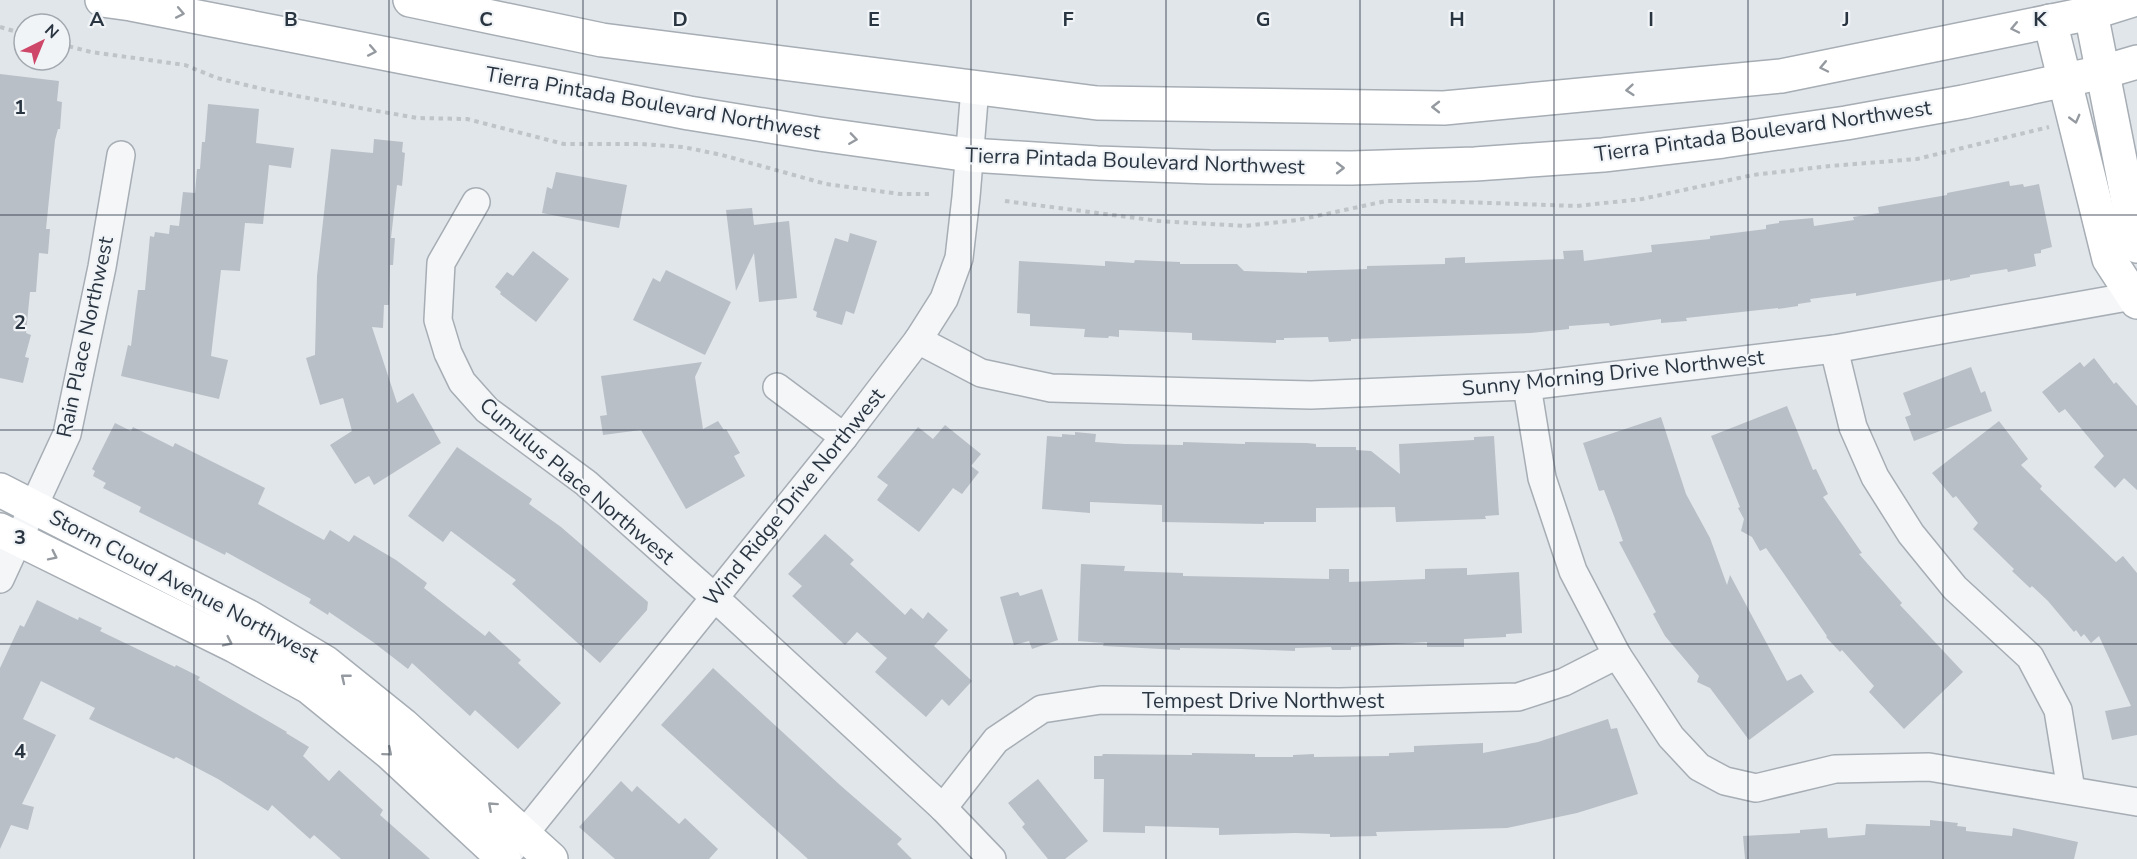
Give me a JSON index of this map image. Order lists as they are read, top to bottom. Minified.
{"streets":{"main road":["Tierra Pintada Boulevard Northwest","Storm Cloud Avenue Northwest"],"street":["Rain Place Northwest","Sunny Morning Drive Northwest","Cumulus Place Northwest","Wind Ridge Drive Northwest","Tempest Drive Northwest"]},"crossings":[["Tierra Pintada Boulevard Northwest","Wind Ridge Drive Northwest"],["Rain Place Northwest","Storm Cloud Avenue Northwest"],["Sunny Morning Drive Northwest","Wind Ridge Drive Northwest"],["Cumulus Place Northwest","Wind Ridge Drive Northwest"],["Cumulus Place Northwest","Tempest Drive Northwest"],["Wind Ridge Drive Northwest","Storm Cloud Avenue Northwest"]],"north":"top right","grid":{"columns":["A","B","C","D","E","F","G","H","I","J","K"],"rows":["1","2","3","4"]}}
